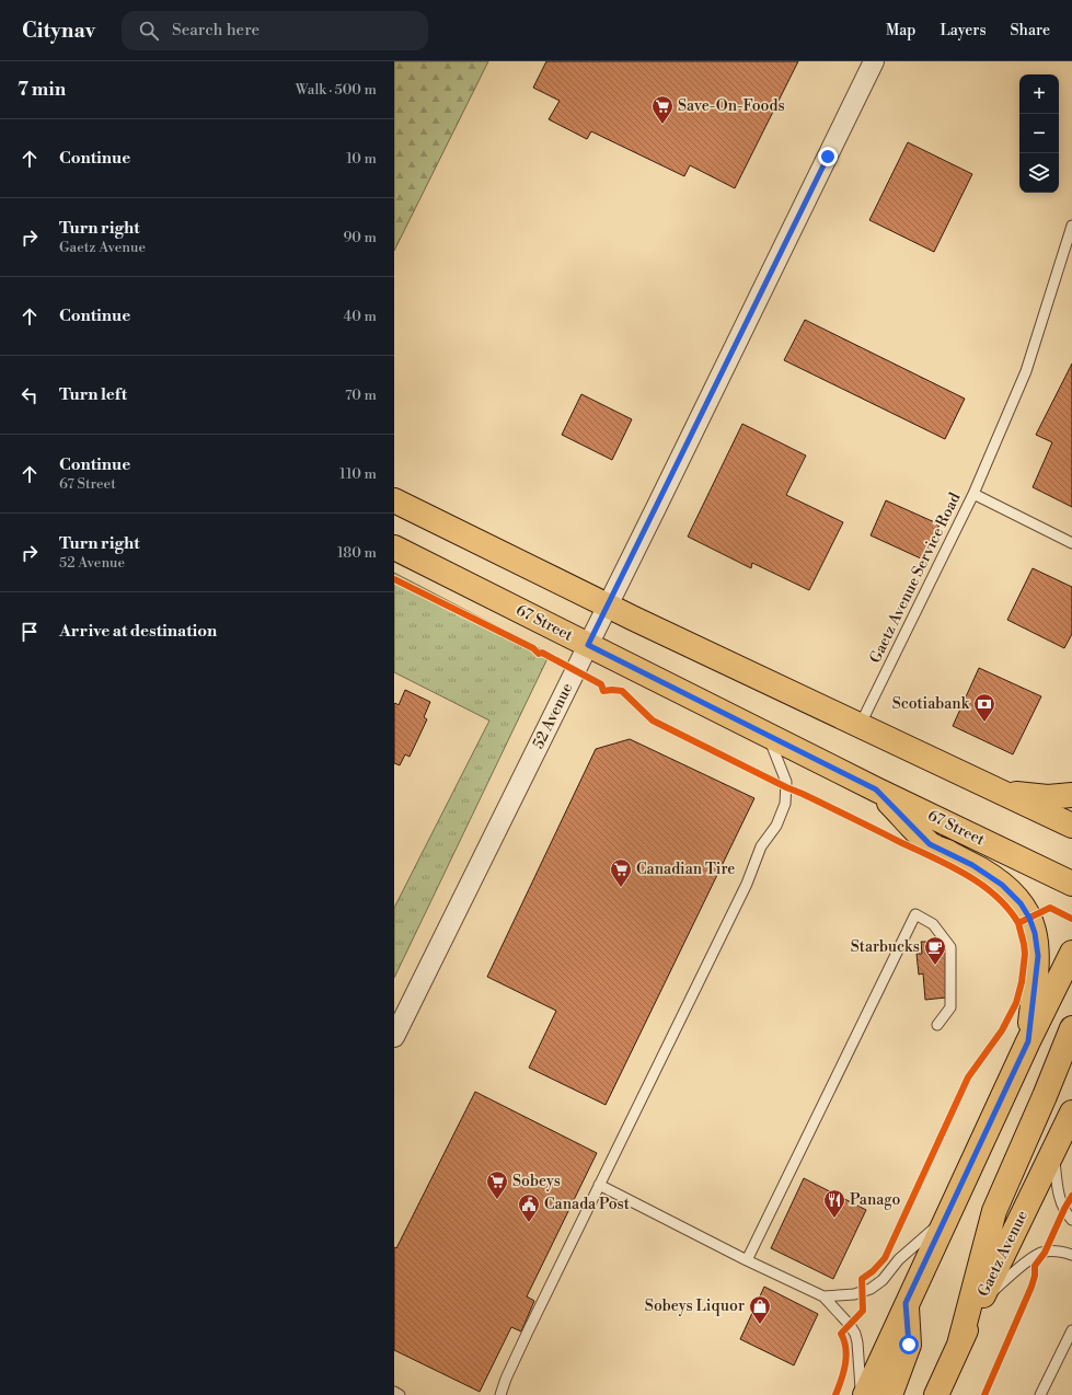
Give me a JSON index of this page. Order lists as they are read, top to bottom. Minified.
{"streets":{"main road":["67 Street","Gaetz Avenue"],"street":["52 Avenue"],"lane":["Gaetz Avenue Service Road"]},"crossings":[["67 Street","52 Avenue"]],"places":{"supermarket":["Save-On-Foods","Canadian Tire","Sobeys"],"bank":["Scotiabank"],"cafe":["Starbucks"],"restaurant":["Panago"],"public building":["Canada Post"],"shop":["Sobeys Liquor"]},"page":{"header":"Citynav","search":"Search here","nav":["Map","Layers","Share"],"heading":["7 min","Walk · 500 m"],"map_buttons":["+","−"],"list":[["Continue","10 m"],["Turn right","Gaetz Avenue","90 m"],["Continue","40 m"],["Turn left","70 m"],["Continue","67 Street","110 m"],["Turn right","52 Avenue","180 m"],"Arrive at destination"]}}
